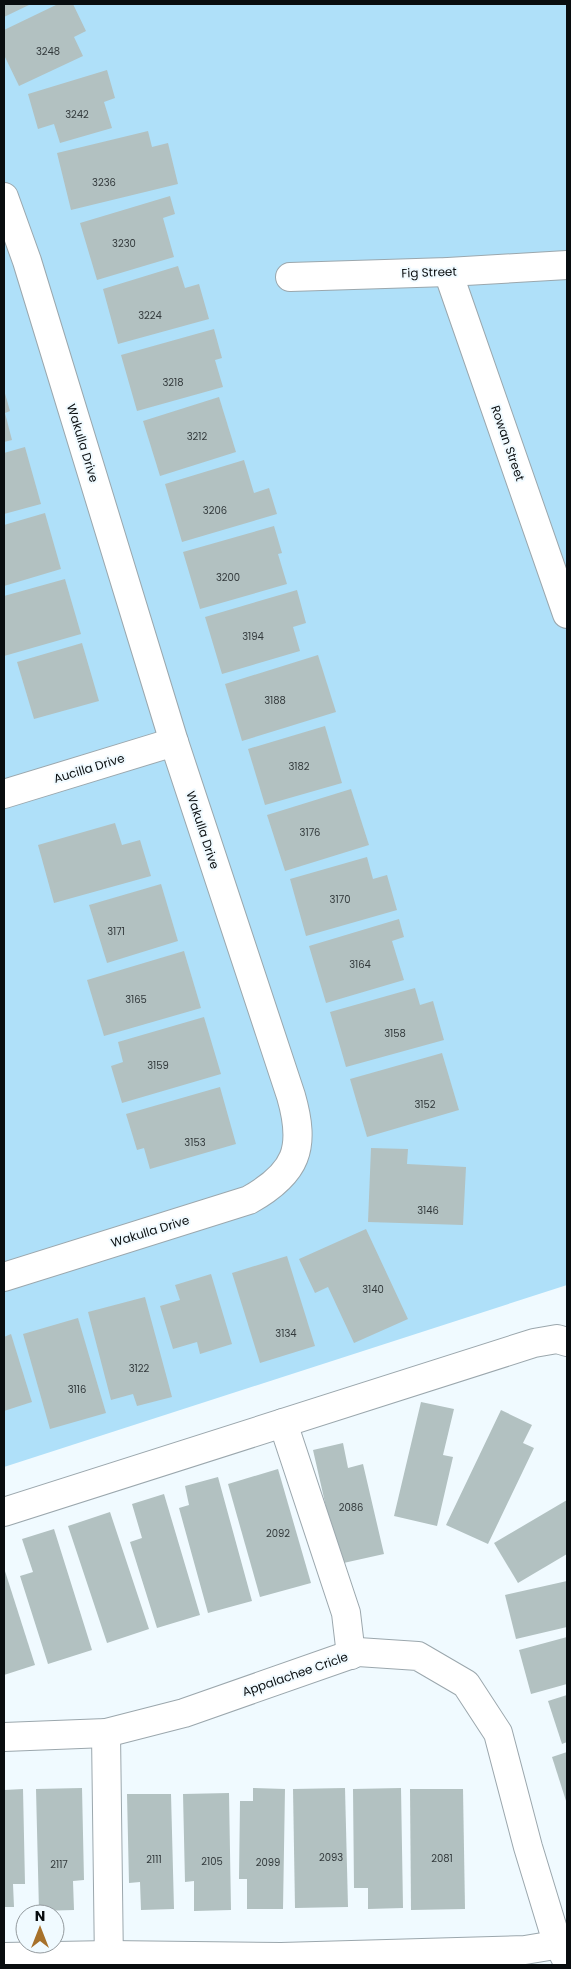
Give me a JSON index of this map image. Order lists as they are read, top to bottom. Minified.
{"streets":{"street":["Fig Street","Wakulla Drive","Rowan Street","Aucilla Drive","Appalachee Cricle"]},"crossings":[["Fig Street","Rowan Street"],["Wakulla Drive","Aucilla Drive"]],"house_numbers":["3248","3242","3236","3230","3224","3218","3212","3206","3200","3194","3188","3182","3176","3170","3171","3164","3165","3158","3159","3152","3153","3146","3140","3134","3122","3116","2086","2092","2093","2081","2111","2105","2099","2117"],"north":"top"}
